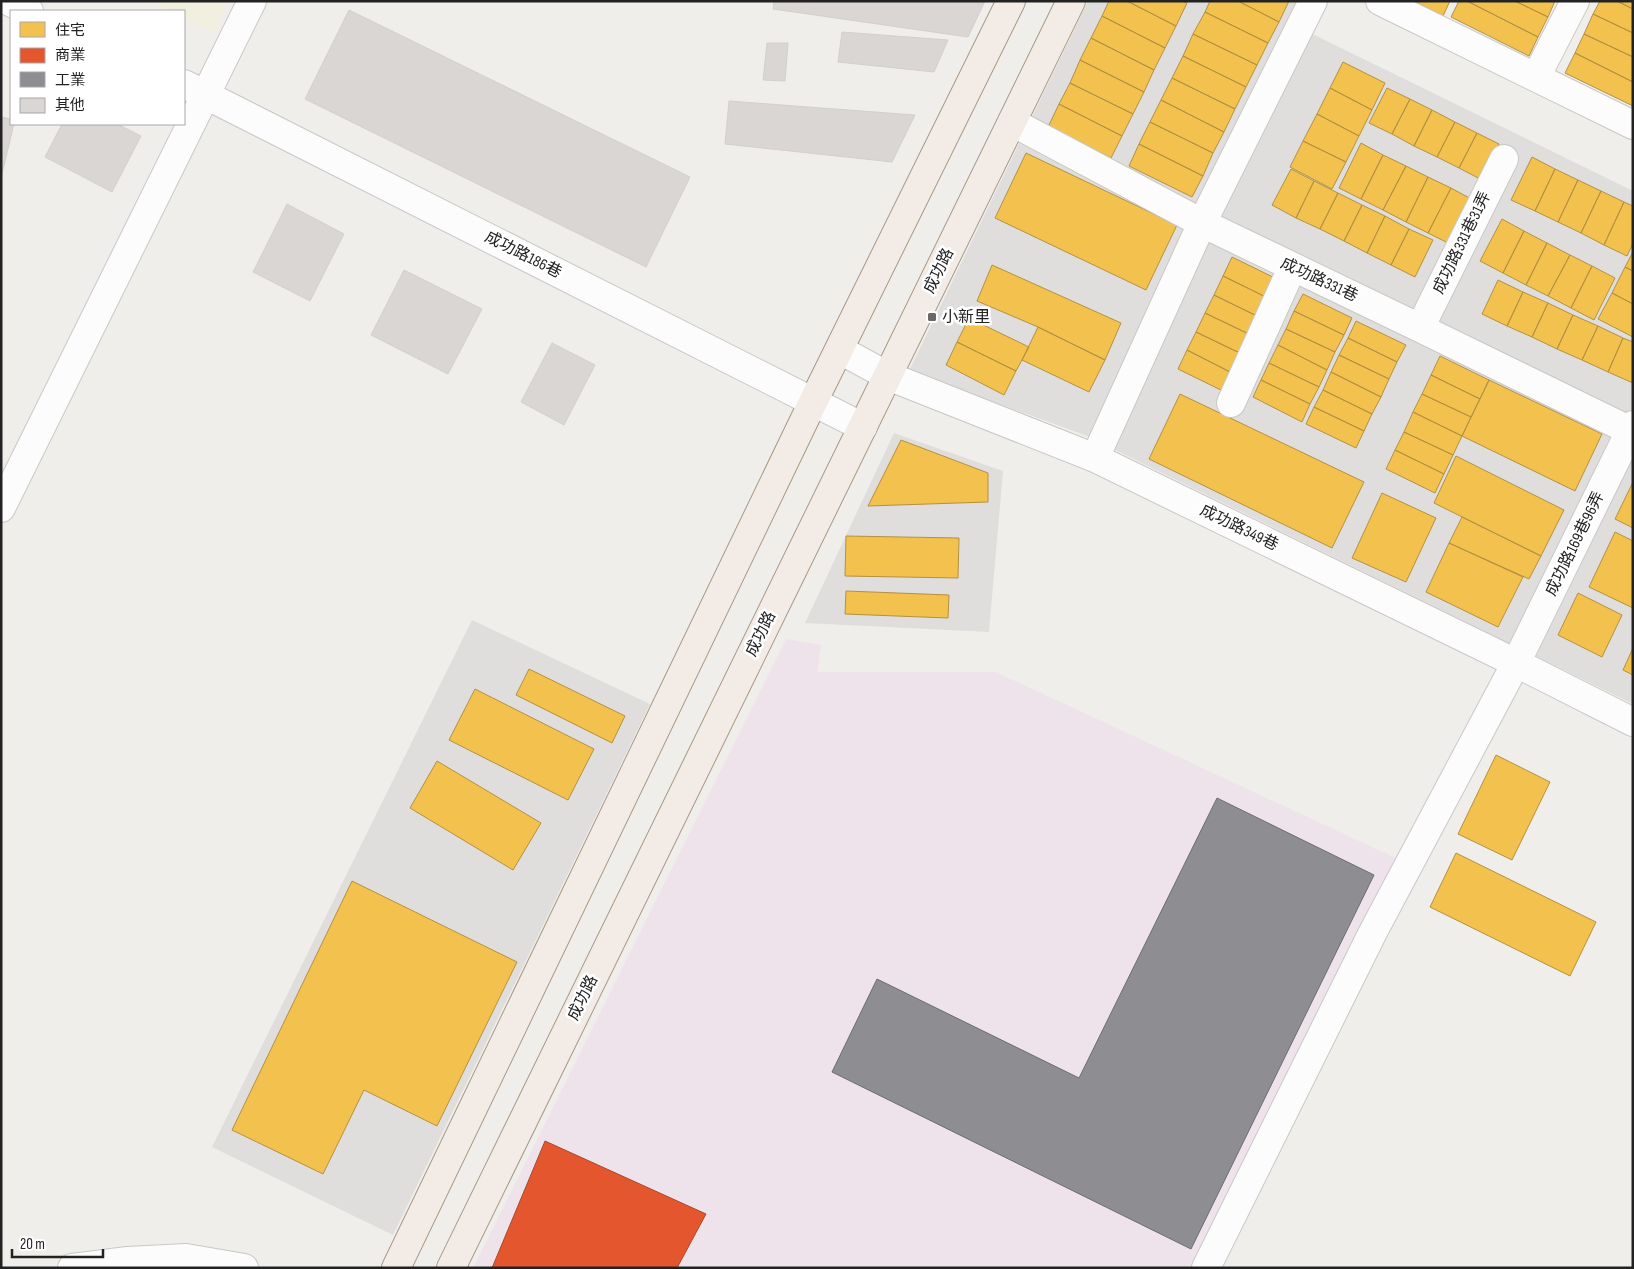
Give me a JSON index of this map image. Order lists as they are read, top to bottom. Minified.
{"streets":{"main road":["成功路"],"street":["成功路331巷31弄","成功路186巷","成功路331巷","成功路349巷","成功路169巷96弄"]},"crossings":[["成功路331巷31弄","成功路331巷"],["成功路186巷","成功路"],["成功路","成功路331巷"],["成功路","成功路349巷"],["成功路331巷","成功路169巷96弄"],["成功路349巷","成功路169巷96弄"]],"places":{"transit":["小新里"]},"legend":["住宅","商業","工業","其他"],"scale_bar":"20 m"}
